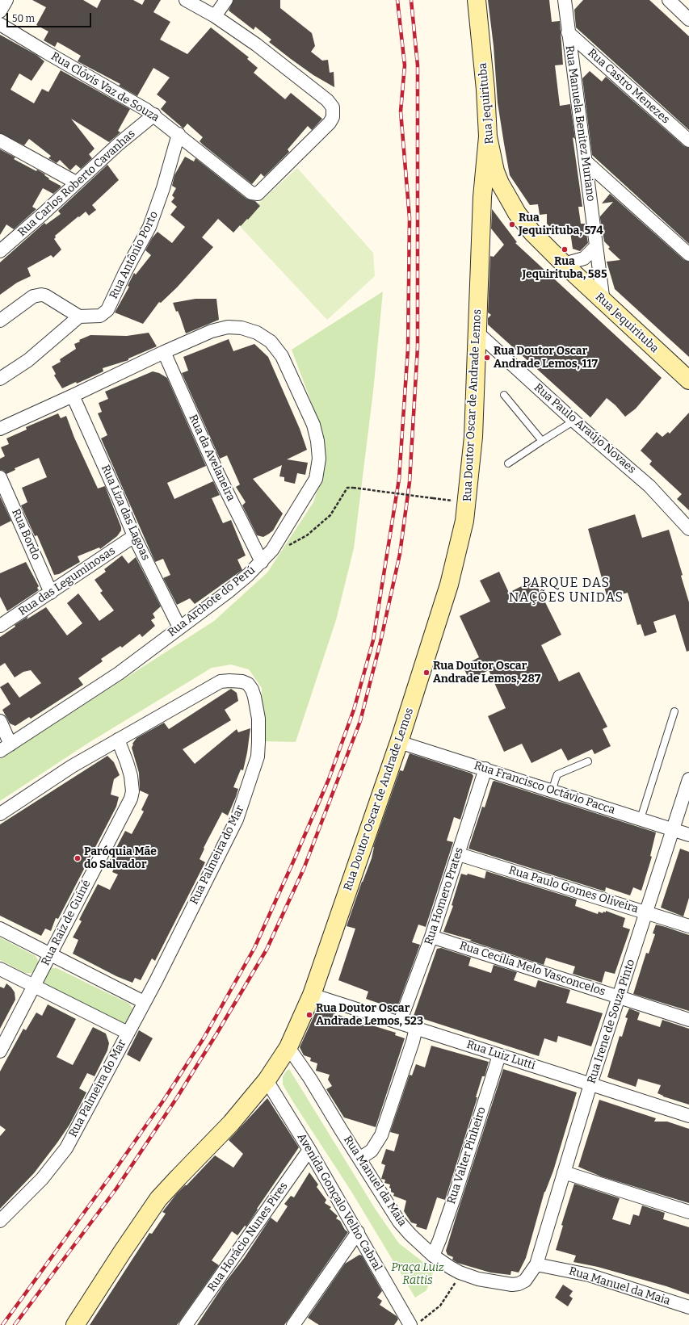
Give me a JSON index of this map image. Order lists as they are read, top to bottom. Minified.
{"streets":{"street":["Rua Castro Menezes","Rua Clóvis Vaz de Souza","Rua Jequirituba","Rua Manuela Benitez Muriano","Rua Carlos Roberto Cavanhas","Rua Antônio Porto","Rua Doutor Oscar de Andrade Lemos","Rua Paulo Araújo Novaes","Rua da Avelaneira","Rua Liza das Lagoas","Rua Bordo","Rua das Leguminosas","Rua Archote do Perú","Rua Francisco Octávio Pacca","Rua Palmeira do Mar","Rua Paulo Gomes Oliveira","Rua Homero Prates","Rua Raiz de Guiné","Rua Cecília Melo Vasconcelos","Rua Irene de Souza Pinto","Rua Luiz Lutti","Rua Valter Pinheiro","Rua Manuel da Maia","Avenida Gonçalo Velho Cabral","Rua Horácio Nunes Pires"]},"crossings":[["Rua Castro Menezes","Rua Manuela Benitez Muriano"],["Rua Clóvis Vaz de Souza","Rua Carlos Roberto Cavanhas"],["Rua Clóvis Vaz de Souza","Rua Antônio Porto"],["Rua Jequirituba","Rua Manuela Benitez Muriano"],["Rua Jequirituba","Rua Doutor Oscar de Andrade Lemos"],["Rua Doutor Oscar de Andrade Lemos","Rua Paulo Araújo Novaes"],["Rua Doutor Oscar de Andrade Lemos","Rua Francisco Octávio Pacca"],["Rua Doutor Oscar de Andrade Lemos","Rua Luiz Lutti"],["Rua Doutor Oscar de Andrade Lemos","Rua Manuel da Maia"],["Rua Doutor Oscar de Andrade Lemos","Avenida Gonçalo Velho Cabral"],["Rua da Avelaneira","Rua Archote do Perú"],["Rua Liza das Lagoas","Rua das Leguminosas"],["Rua Liza das Lagoas","Rua Archote do Perú"],["Rua Bordo","Rua das Leguminosas"],["Rua Francisco Octávio Pacca","Rua Homero Prates"],["Rua Francisco Octávio Pacca","Rua Irene de Souza Pinto"],["Rua Palmeira do Mar","Rua Raiz de Guiné"],["Rua Paulo Gomes Oliveira","Rua Homero Prates"],["Rua Paulo Gomes Oliveira","Rua Irene de Souza Pinto"],["Rua Homero Prates","Rua Cecília Melo Vasconcelos"],["Rua Homero Prates","Rua Luiz Lutti"],["Rua Cecília Melo Vasconcelos","Rua Irene de Souza Pinto"],["Rua Irene de Souza Pinto","Rua Luiz Lutti"],["Rua Irene de Souza Pinto","Rua Manuel da Maia"],["Rua Luiz Lutti","Rua Valter Pinheiro"],["Rua Valter Pinheiro","Rua Manuel da Maia"],["Avenida Gonçalo Velho Cabral","Rua Horácio Nunes Pires"]],"districts":["PARQUE DAS NAÇÕES UNIDAS"],"parks":["Praça Luiz Rattis"],"places":["Rua Jequirituba, 574","Rua Jequirituba, 585","Rua Doutor Oscar Andrade Lemos, 117","Rua Doutor Oscar Andrade Lemos, 287","Paróquia Mãe do Salvador","Rua Doutor Oscar Andrade Lemos, 523"],"scale_bar":"50 m"}
